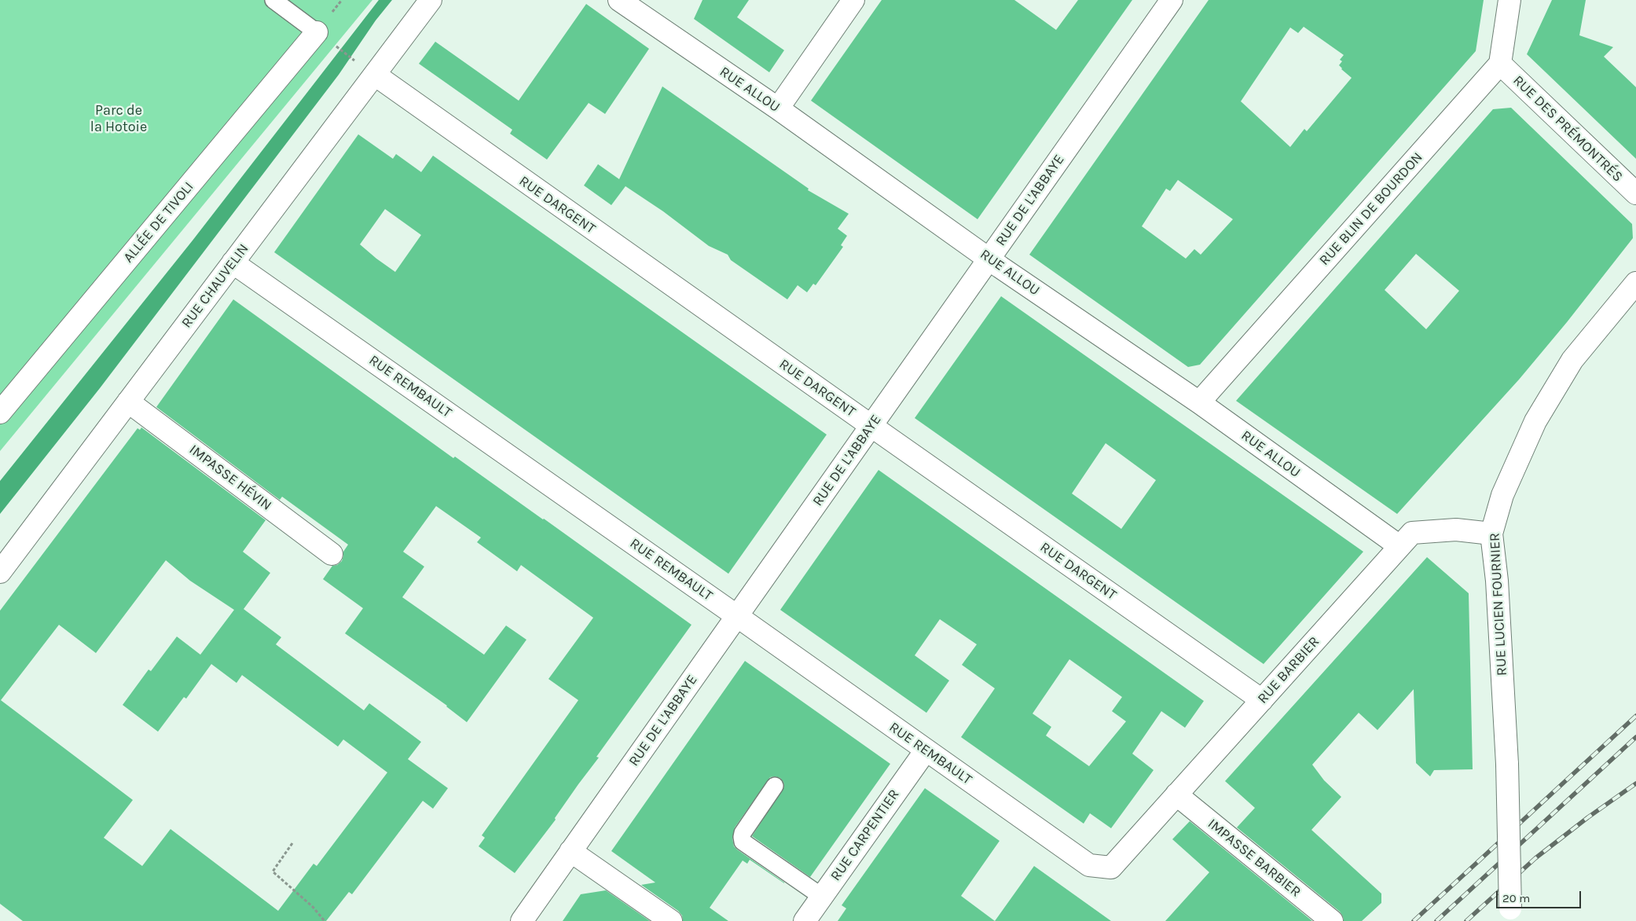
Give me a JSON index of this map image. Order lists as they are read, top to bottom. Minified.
{"streets":{"street":["RUE ALLOU","RUE DES PRÉMONTRÉS","RUE DE L'ABBAYE","RUE DARGENT","RUE BLIN DE BOURDON","ALLÉE DE TIVOLI","RUE CHAUVELIN","RUE REMBAULT","IMPASSE HÉVIN","RUE LUCIEN FOURNIER","RUE BARBIER","RUE CARPENTIER","IMPASSE BARBIER"]},"crossings":[["RUE ALLOU","RUE DE L'ABBAYE"],["RUE ALLOU","RUE BLIN DE BOURDON"],["RUE ALLOU","RUE BARBIER"],["RUE DES PRÉMONTRÉS","RUE BLIN DE BOURDON"],["RUE DE L'ABBAYE","RUE DARGENT"],["RUE DE L'ABBAYE","RUE REMBAULT"],["RUE DARGENT","RUE CHAUVELIN"],["RUE DARGENT","RUE BARBIER"],["RUE CHAUVELIN","RUE REMBAULT"],["RUE CHAUVELIN","IMPASSE HÉVIN"],["RUE REMBAULT","RUE BARBIER"],["RUE REMBAULT","RUE CARPENTIER"],["RUE LUCIEN FOURNIER","RUE BARBIER"],["RUE BARBIER","IMPASSE BARBIER"]],"parks":["Parc de la Hotoie"],"scale_bar":"20 m"}
